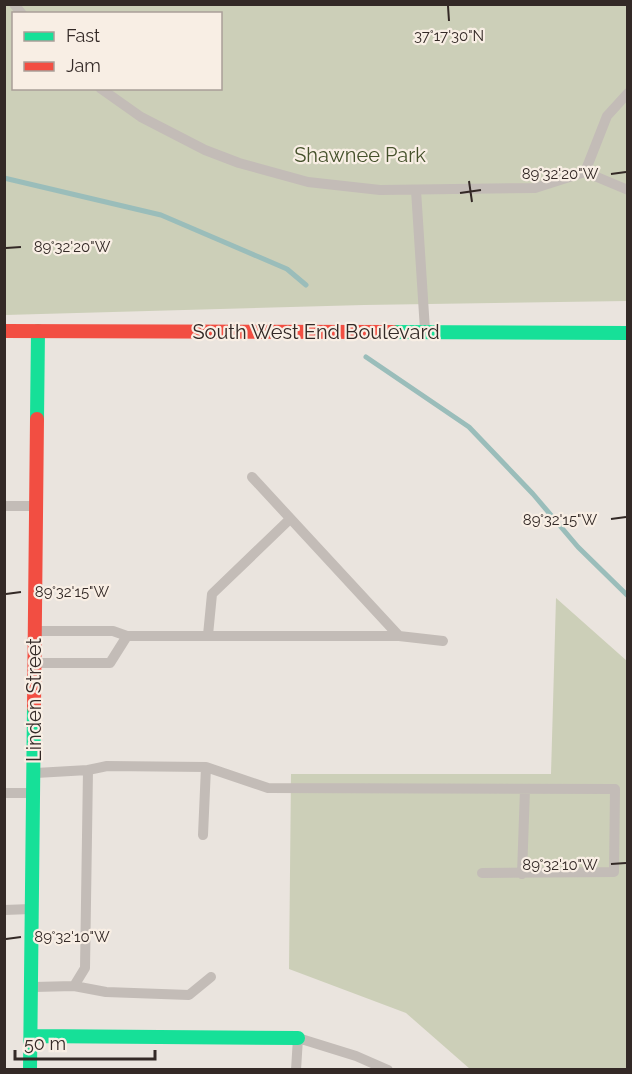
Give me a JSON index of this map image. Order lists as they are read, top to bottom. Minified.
{"streets":{"street":["South West End Boulevard","Linden Street"]},"crossings":[["South West End Boulevard","Linden Street"]],"parks":["Shawnee Park"],"legend":["Fast","Jam"],"scale_bar":"50 m","coordinates":["37°17'30\"N","89°32'20\"W","89°32'15\"W","89°32'10\"W"]}
